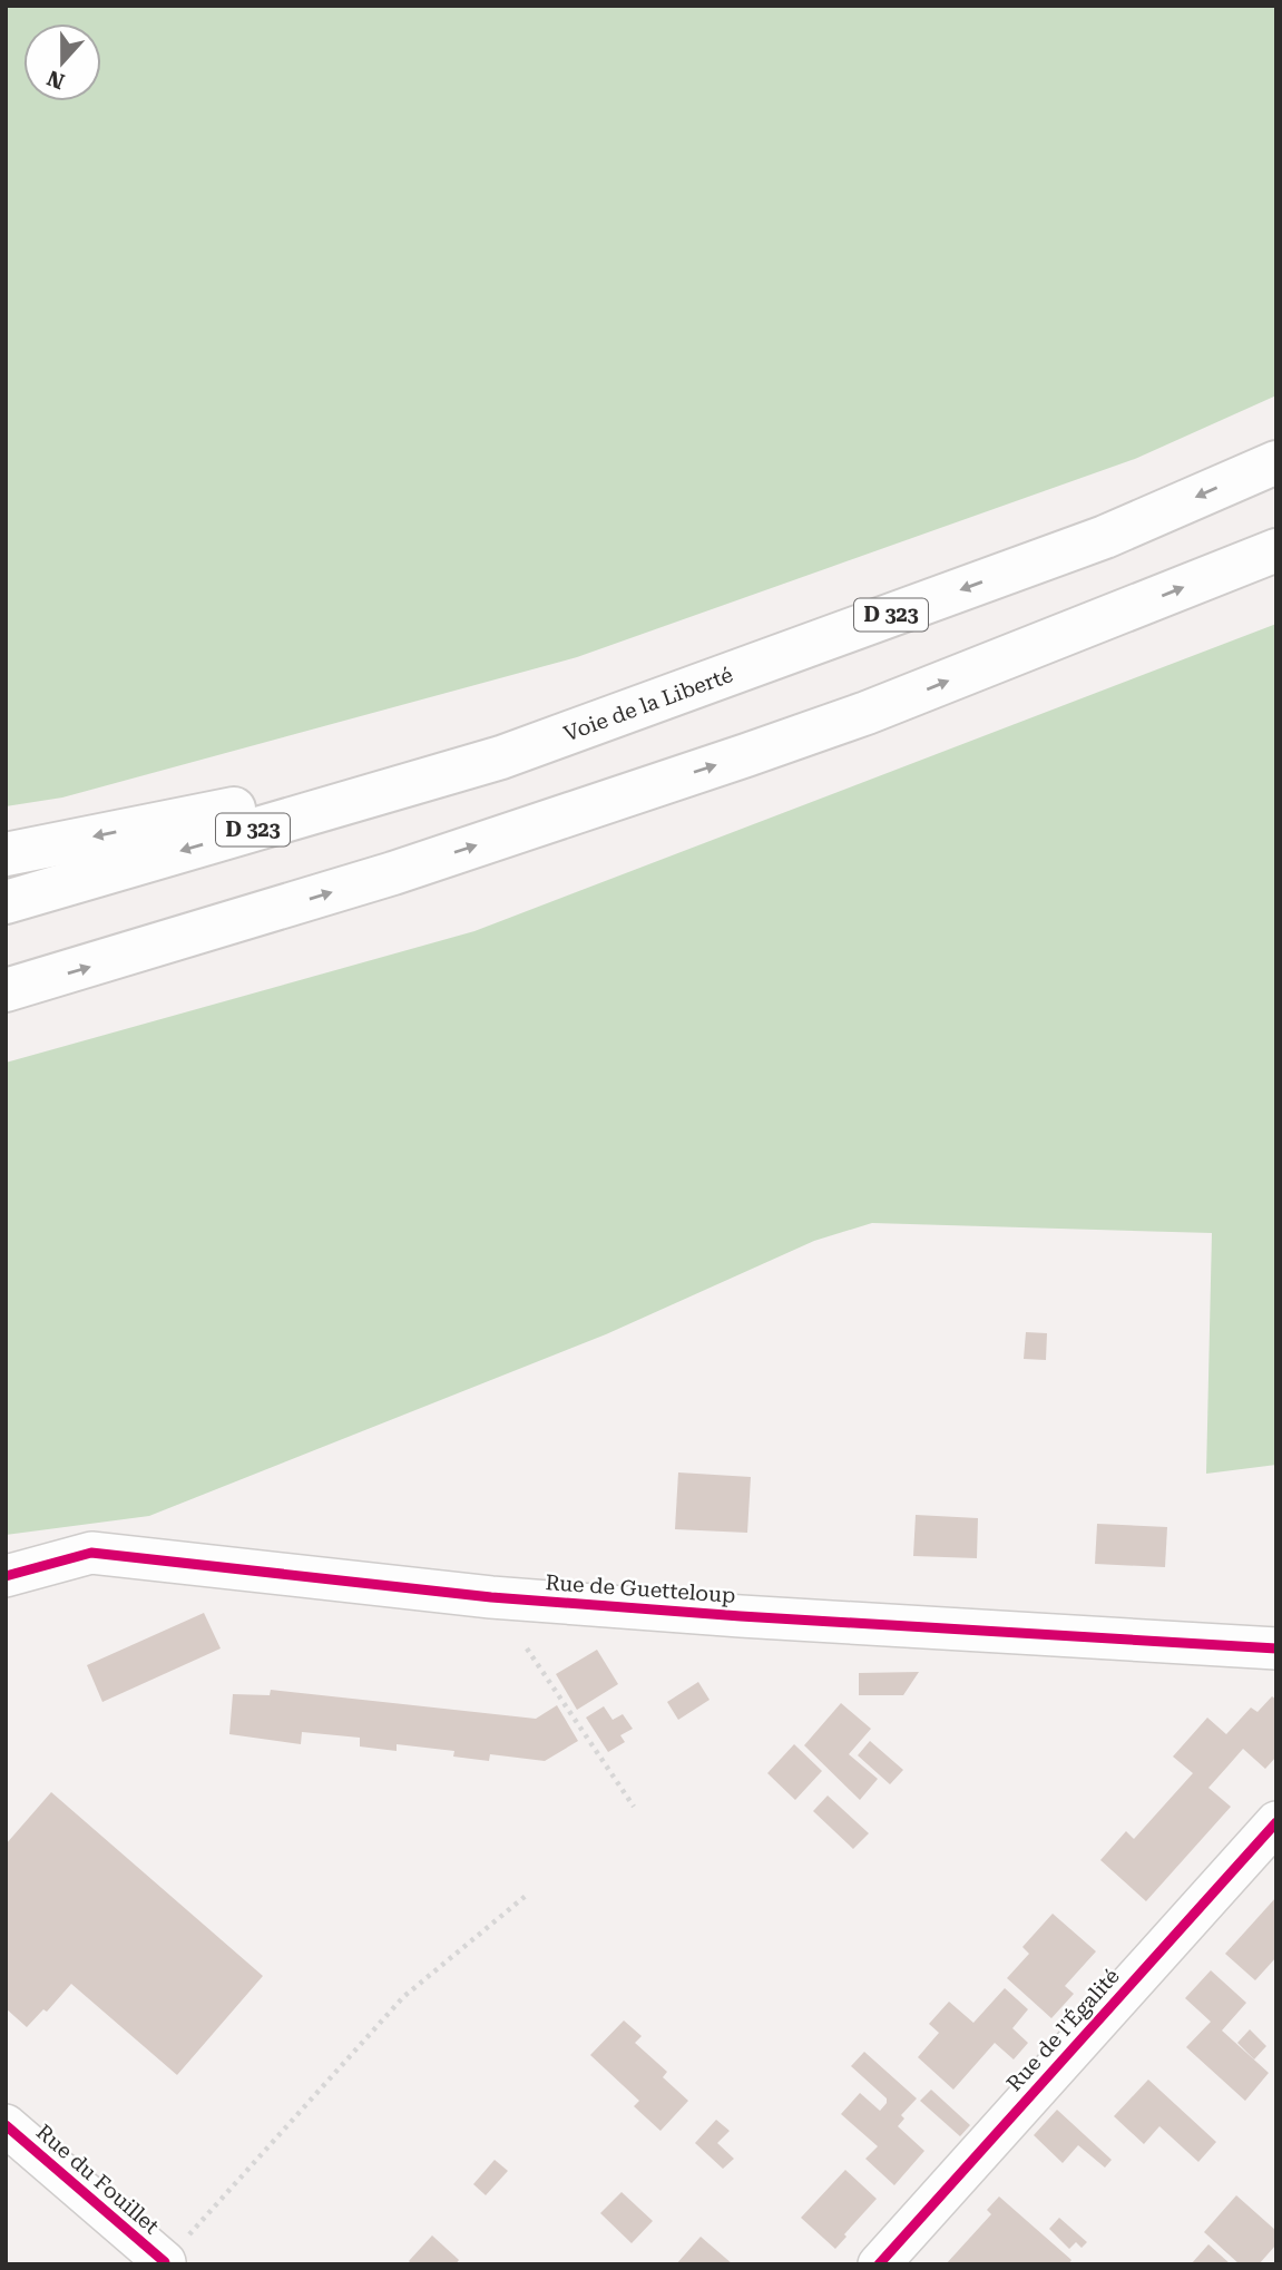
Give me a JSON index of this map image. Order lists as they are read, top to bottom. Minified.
{"streets":{"highway":["D 323","Voie de la Liberté"],"street":["Rue de Guetteloup","Rue de l'Égalité","Rue du Fouillet"]},"north":"bottom"}
